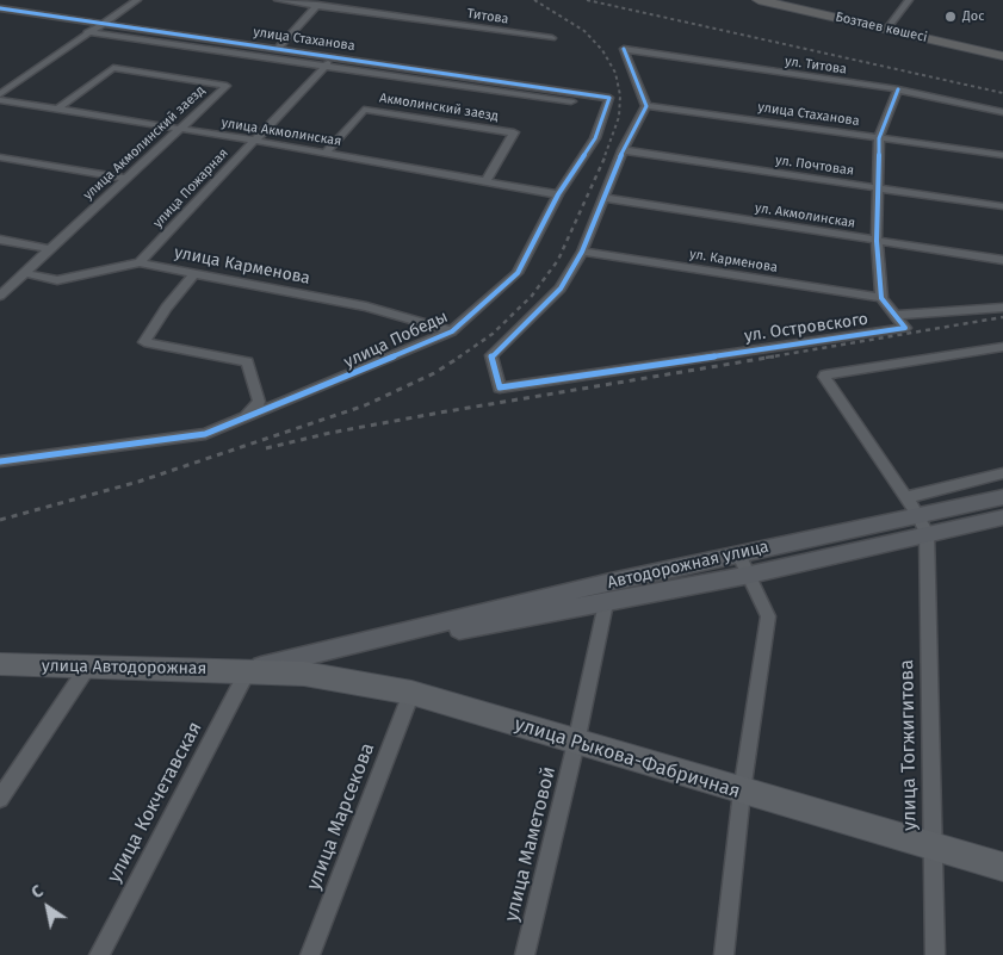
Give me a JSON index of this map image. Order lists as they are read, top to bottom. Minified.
{"streets":{"highway":["Бозтаев көшесі"],"main road":["Автодорожная улица","улица Автодорожная","улица Рыкова-Фабричная"],"street":["Титова","улица Стаханова","ул. Титова","Акмолинский заезд","улица Акмолинская","улица Акмолинский заезд","ул. Почтовая","улица Пожарная","ул. Акмолинская","ул. Карменова","улица Карменова","ул. Островского","улица Победы","улица Тогжигитова","улица Кокчетавская","улица Марсекова","улица Маметовой"]},"crossings":[["улица Стаханова","ул. Титова"],["улица Стаханова","улица Пожарная"],["улица Стаханова","ул. Островского"],["улица Стаханова","улица Победы"],["ул. Титова","ул. Островского"],["Акмолинский заезд","улица Акмолинская"],["улица Акмолинская","улица Акмолинский заезд"],["улица Акмолинская","улица Пожарная"],["улица Акмолинская","улица Победы"],["улица Акмолинский заезд","улица Карменова"],["ул. Почтовая","ул. Островского"],["улица Пожарная","улица Карменова"],["ул. Акмолинская","ул. Островского"],["ул. Карменова","ул. Островского"],["улица Карменова","улица Победы"],["Автодорожная улица","улица Автодорожная"],["Автодорожная улица","улица Тогжигитова"],["Автодорожная улица","улица Рыкова-Фабричная"],["Автодорожная улица","улица Кокчетавская"],["Автодорожная улица","улица Маметовой"],["улица Автодорожная","улица Рыкова-Фабричная"],["улица Автодорожная","улица Кокчетавская"],["улица Тогжигитова","улица Рыкова-Фабричная"],["улица Рыкова-Фабричная","улица Кокчетавская"],["улица Рыкова-Фабричная","улица Марсекова"],["улица Рыкова-Фабричная","улица Маметовой"]],"places":["Дос"],"north":"top left"}
